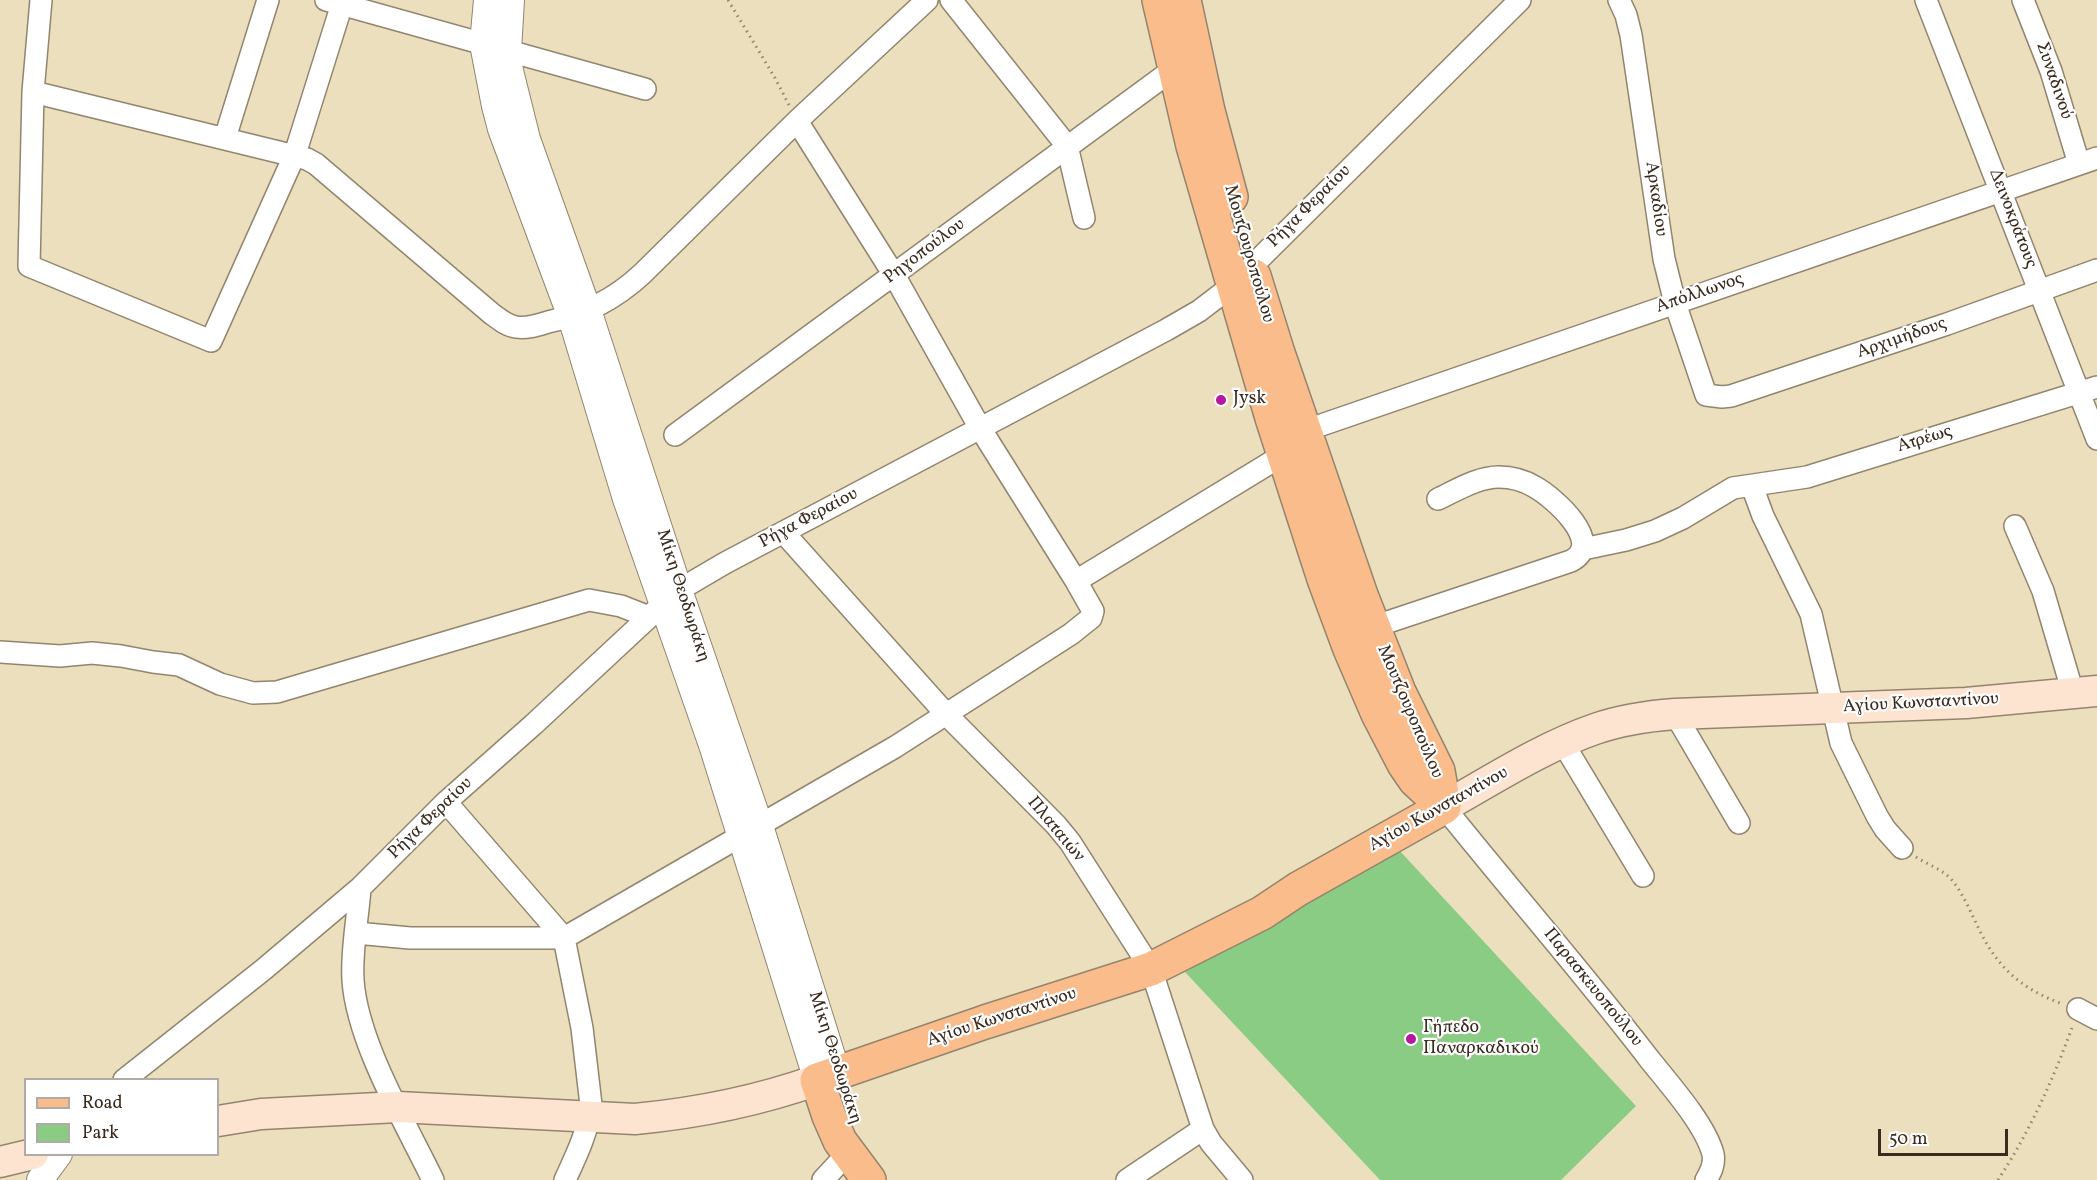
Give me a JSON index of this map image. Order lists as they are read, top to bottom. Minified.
{"streets":{"main road":["Μουτζουροπούλου","Μίκη Θεοδωράκη","Αγίου Κωνσταντίνου"],"street":["Συναδινού","Αρκαδίου","Ρήγα Φεραίου","Δεινοκράτους","Ρηγοπούλου","Απόλλωνος","Αρχιμήδους","Ατρέως","Πλαταιών","Παρασκευοπούλου"]},"crossings":[["Συναδινού","Απόλλωνος"],["Αρκαδίου","Απόλλωνος"],["Αρκαδίου","Αρχιμήδους"],["Ρήγα Φεραίου","Μουτζουροπούλου"],["Ρήγα Φεραίου","Μίκη Θεοδωράκη"],["Ρήγα Φεραίου","Πλαταιών"],["Δεινοκράτους","Απόλλωνος"],["Δεινοκράτους","Αρχιμήδους"],["Δεινοκράτους","Ατρέως"],["Ρηγοπούλου","Μουτζουροπούλου"],["Μουτζουροπούλου","Απόλλωνος"],["Μουτζουροπούλου","Αγίου Κωνσταντίνου"],["Μουτζουροπούλου","Παρασκευοπούλου"],["Μίκη Θεοδωράκη","Αγίου Κωνσταντίνου"],["Αγίου Κωνσταντίνου","Πλαταιών"],["Αγίου Κωνσταντίνου","Παρασκευοπούλου"]],"places":["Jysk","Γήπεδο Παναρκαδικού"],"legend":["Road","Park"],"scale_bar":"50 m"}
